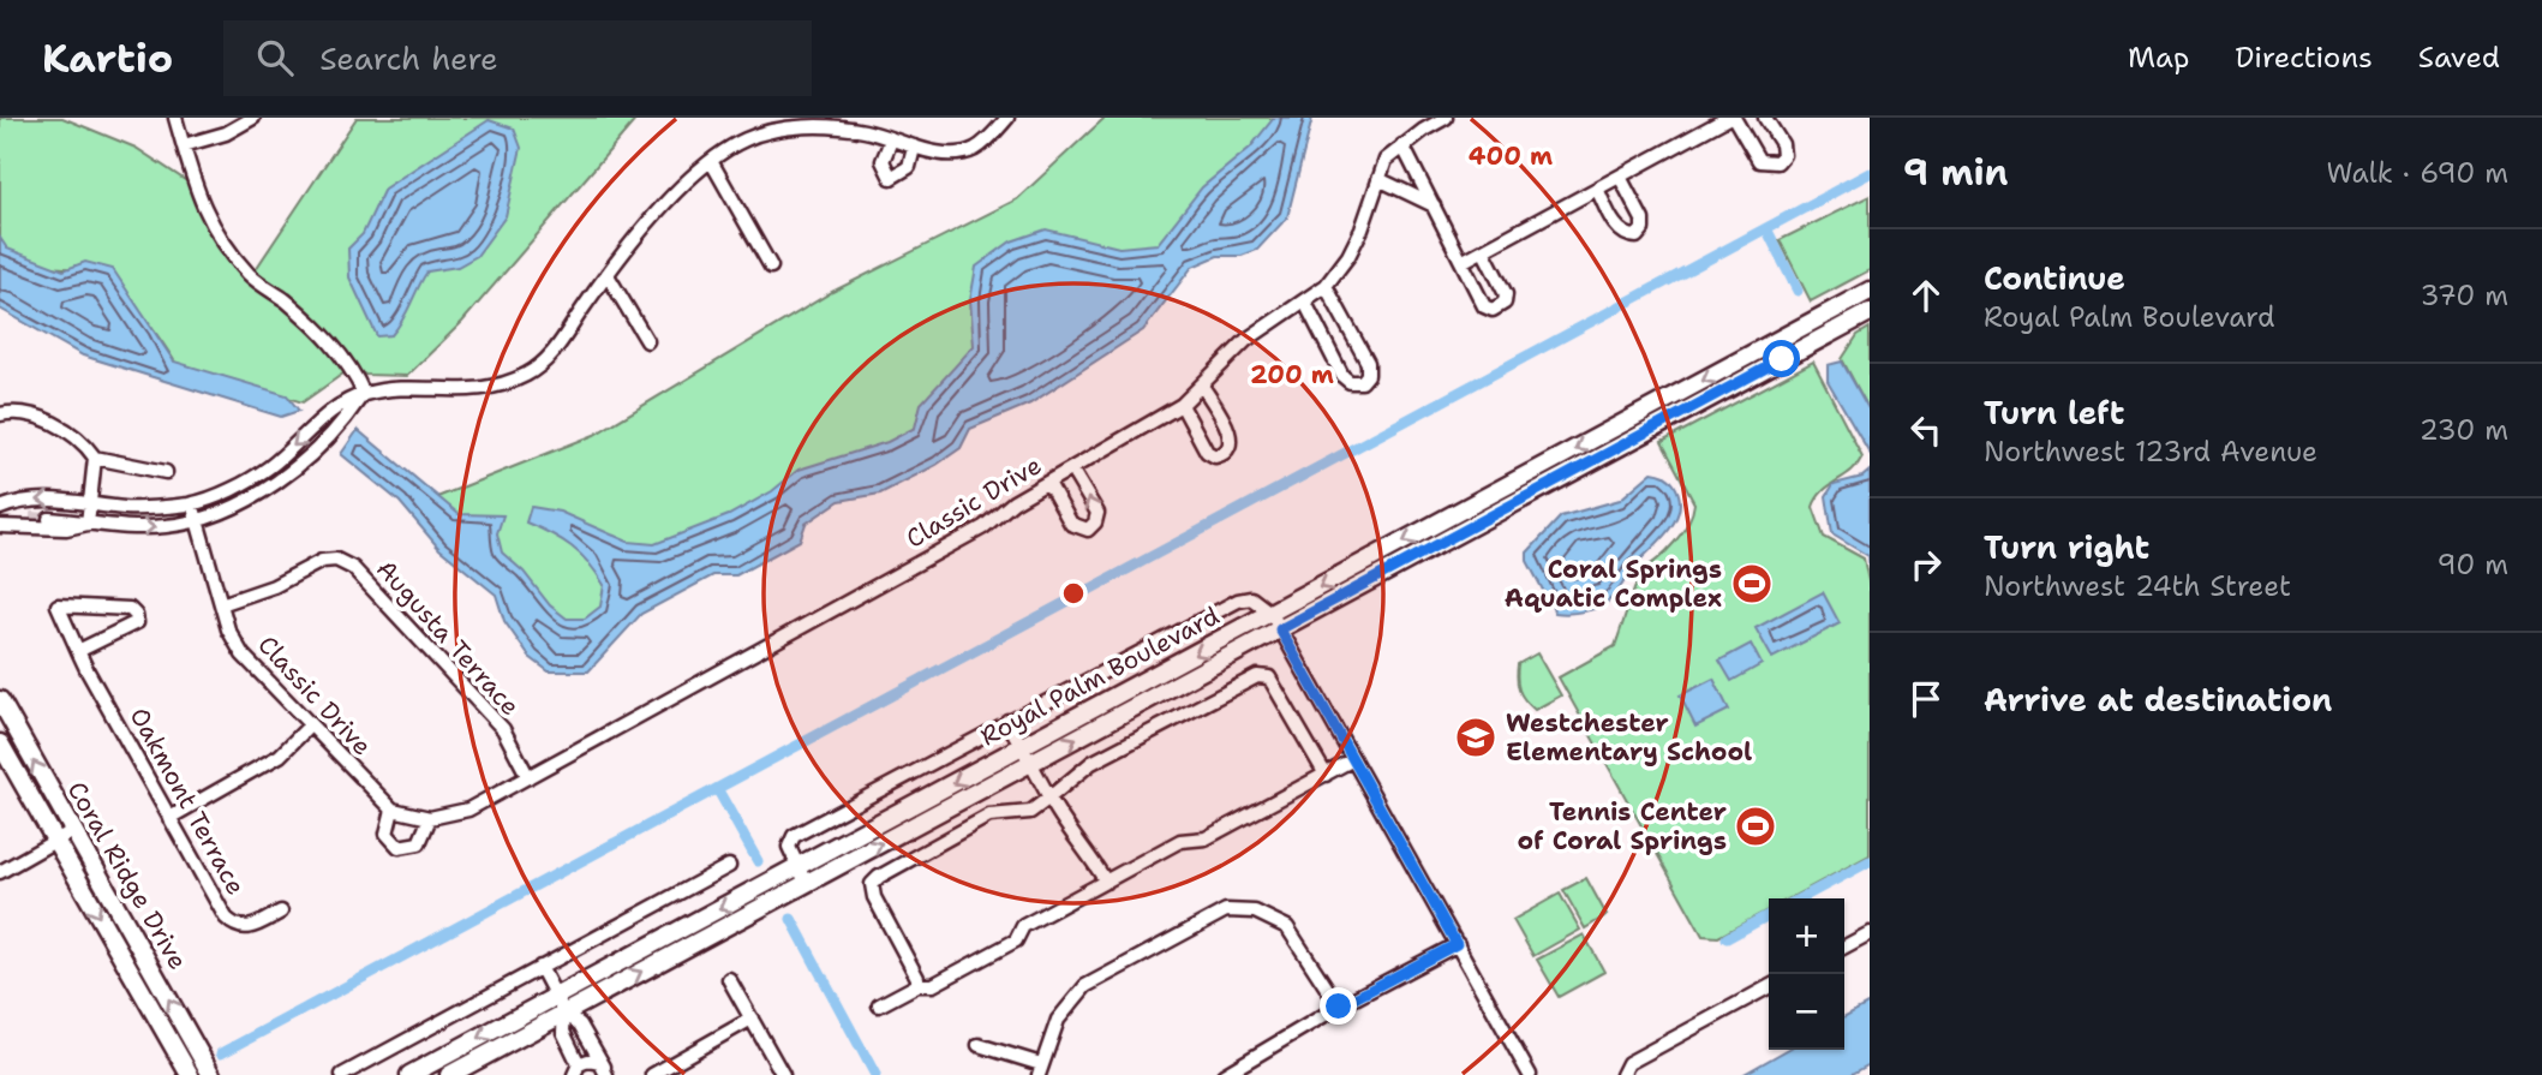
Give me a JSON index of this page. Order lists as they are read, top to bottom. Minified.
{"streets":{"street":["Classic Drive","Augusta Terrace","Royal Palm Boulevard","Oakmont Terrace","Coral Ridge Drive"]},"crossings":[["Classic Drive","Augusta Terrace"]],"places":{"sports":["Coral Springs Aquatic Complex","Tennis Center of Coral Springs"],"school or university":["Westchester Elementary School"]},"page":{"header":"Kartio","search":"Search here","nav":["Map","Directions","Saved"],"heading":["9 min","Walk · 690 m"],"list":[["Continue","Royal Palm Boulevard","370 m"],["Turn left","Northwest 123rd Avenue","230 m"],["Turn right","Northwest 24th Street","90 m"],"Arrive at destination"],"map_buttons":["+","−"]},"rings":["400 m","200 m"]}
